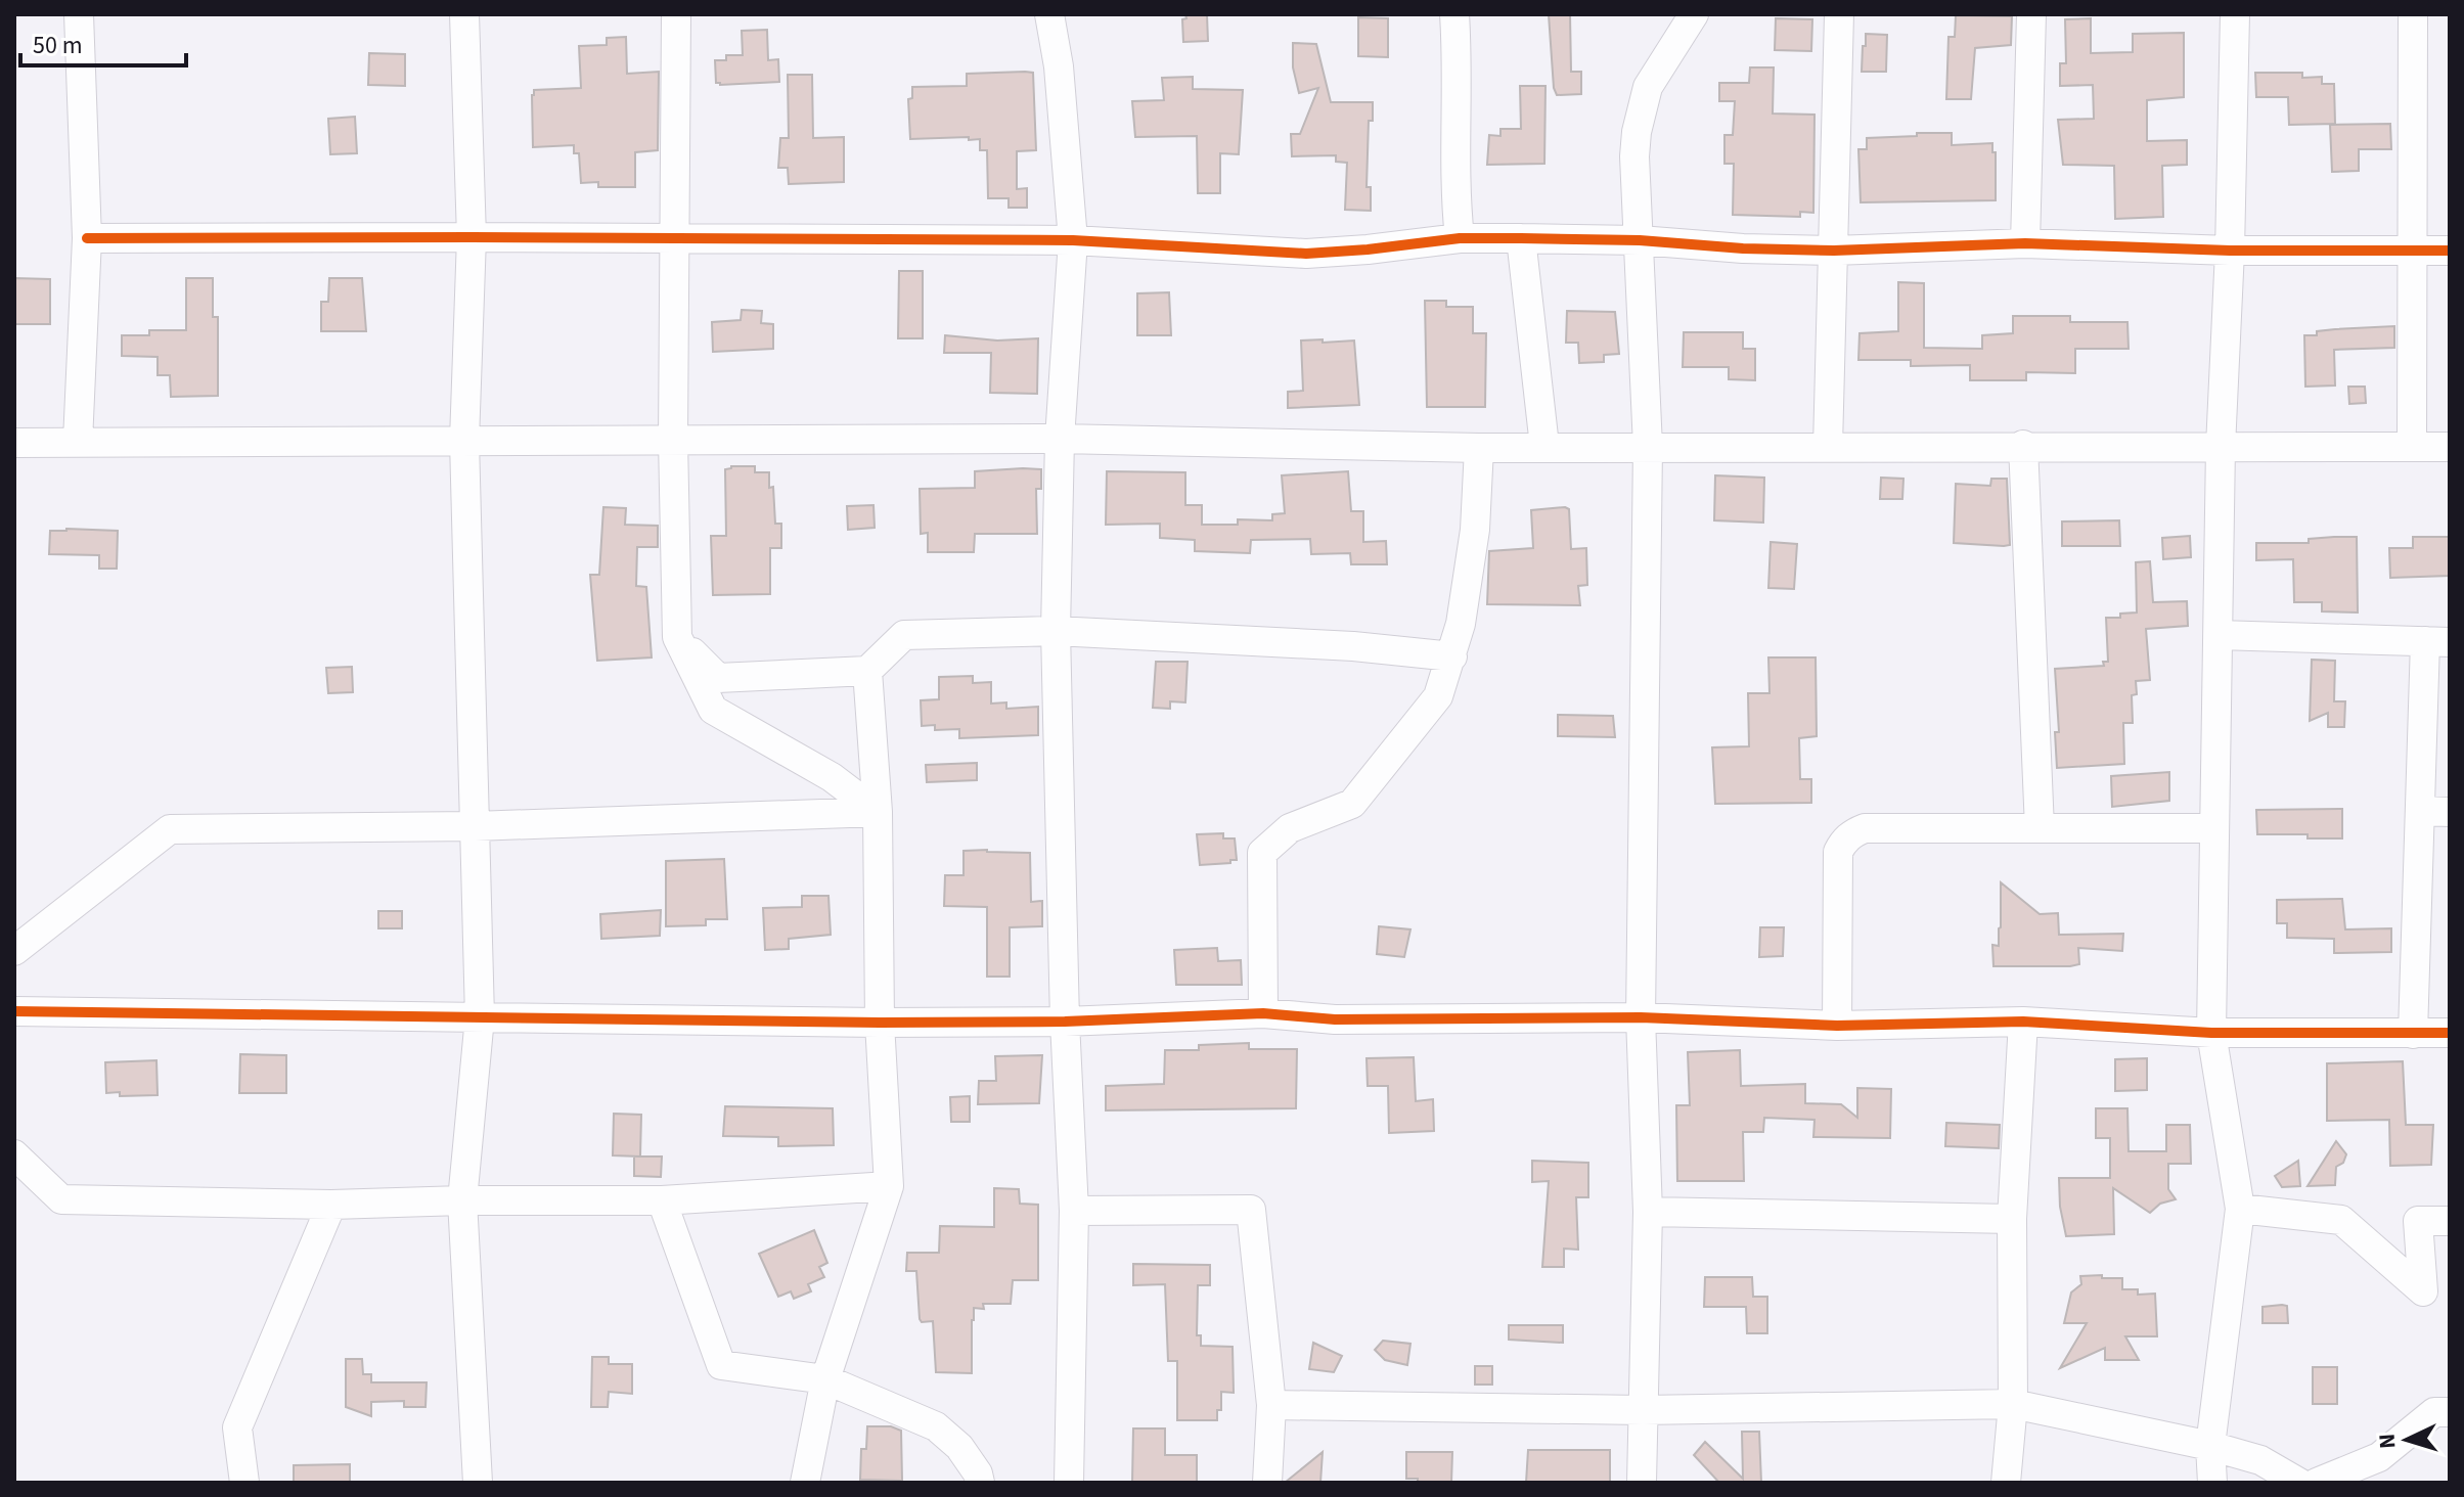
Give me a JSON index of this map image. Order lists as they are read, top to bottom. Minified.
{"scale_bar":"50 m","north":"left"}
